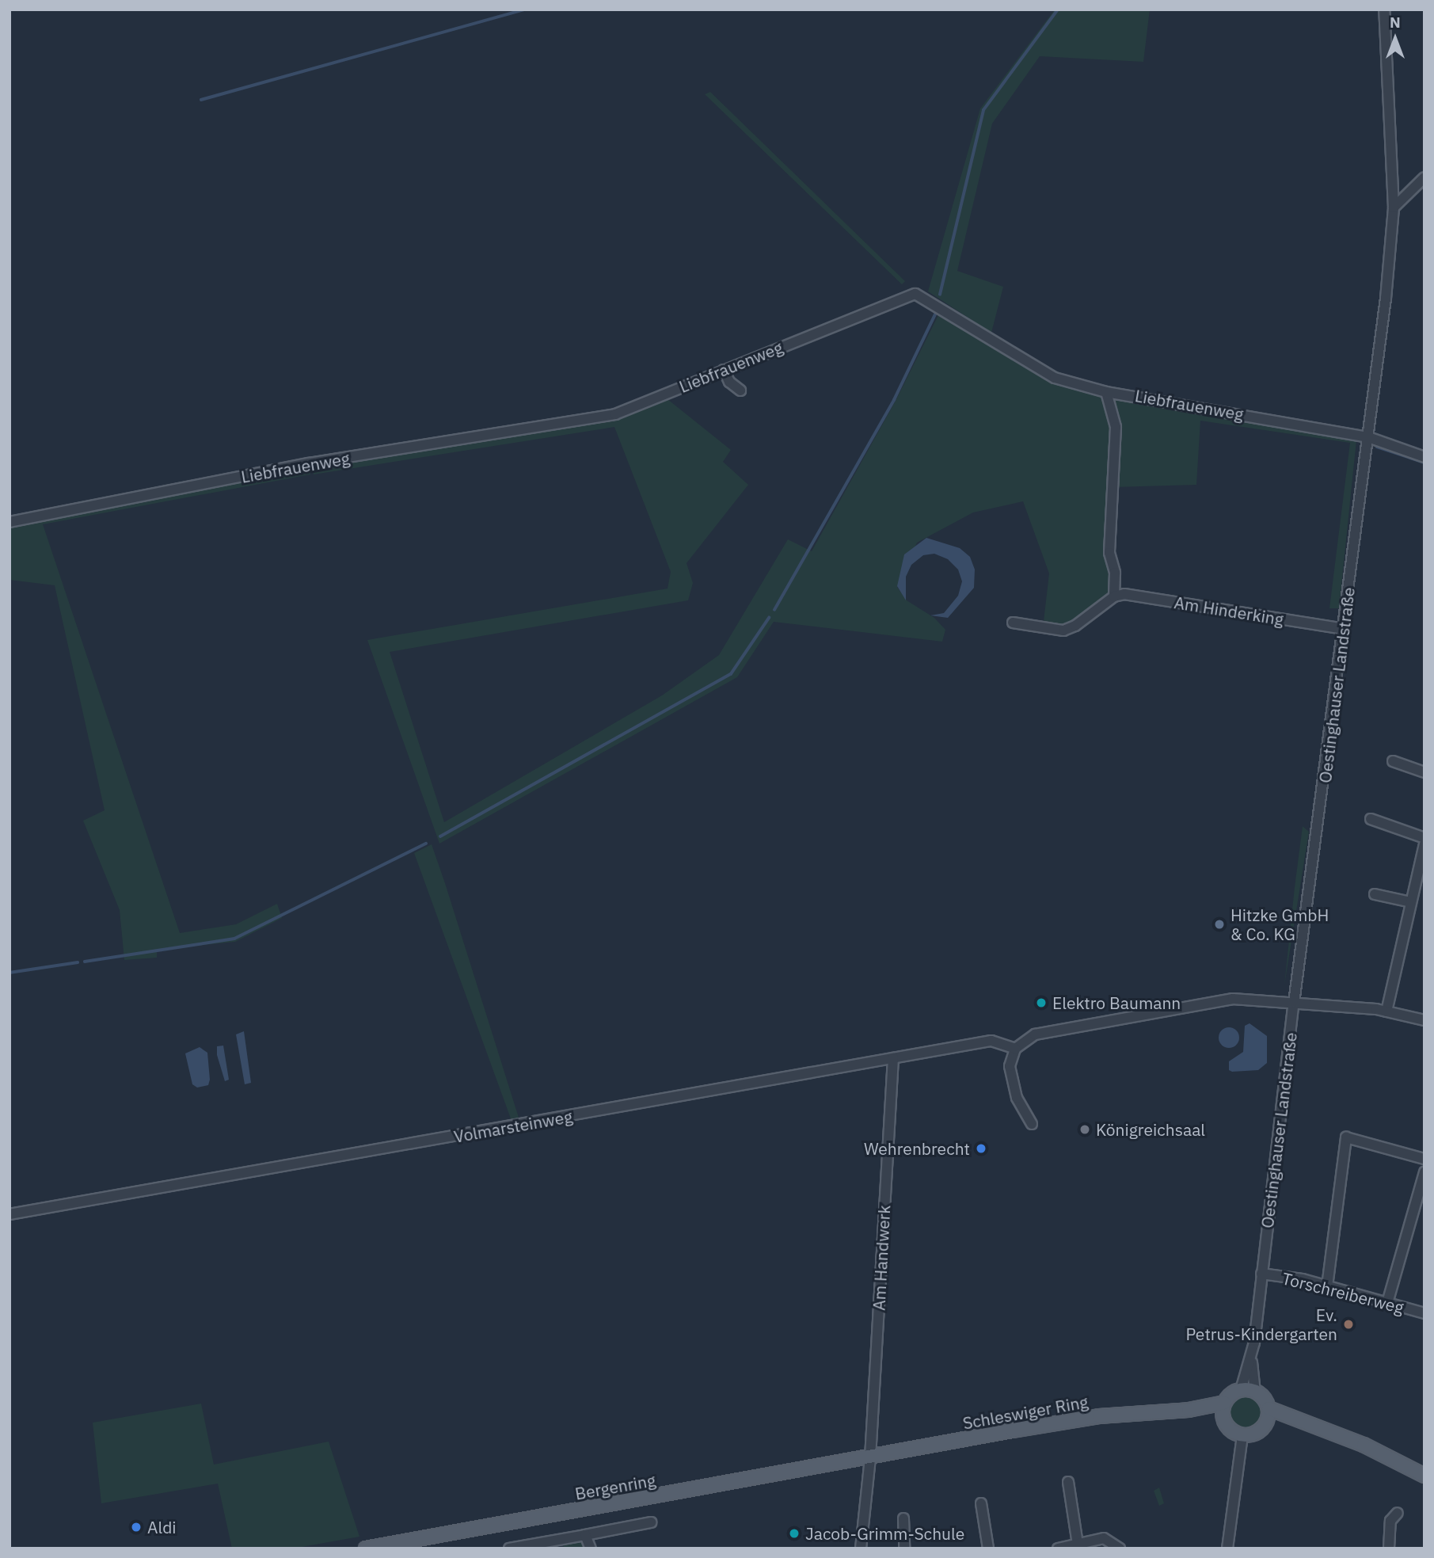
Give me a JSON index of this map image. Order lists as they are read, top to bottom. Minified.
{"streets":{"main road":["Schleswiger Ring","Bergenring"],"street":["Liebfrauenweg","Am Hinderking","Oestinghauser Landstraße","Volmarsteinweg","Am Handwerk","Torschreiberweg"]},"crossings":[["Liebfrauenweg","Oestinghauser Landstraße"],["Am Hinderking","Oestinghauser Landstraße"],["Oestinghauser Landstraße","Torschreiberweg"],["Oestinghauser Landstraße","Schleswiger Ring"],["Volmarsteinweg","Am Handwerk"],["Am Handwerk","Schleswiger Ring"],["Am Handwerk","Bergenring"],["Schleswiger Ring","Bergenring"]],"places":["Hitzke GmbH & Co. KG","Elektro Baumann","Königreichsaal","Wehrenbrecht","Ev. Petrus-Kindergarten","Aldi","Jacob-Grimm-Schule"],"north":"top"}
